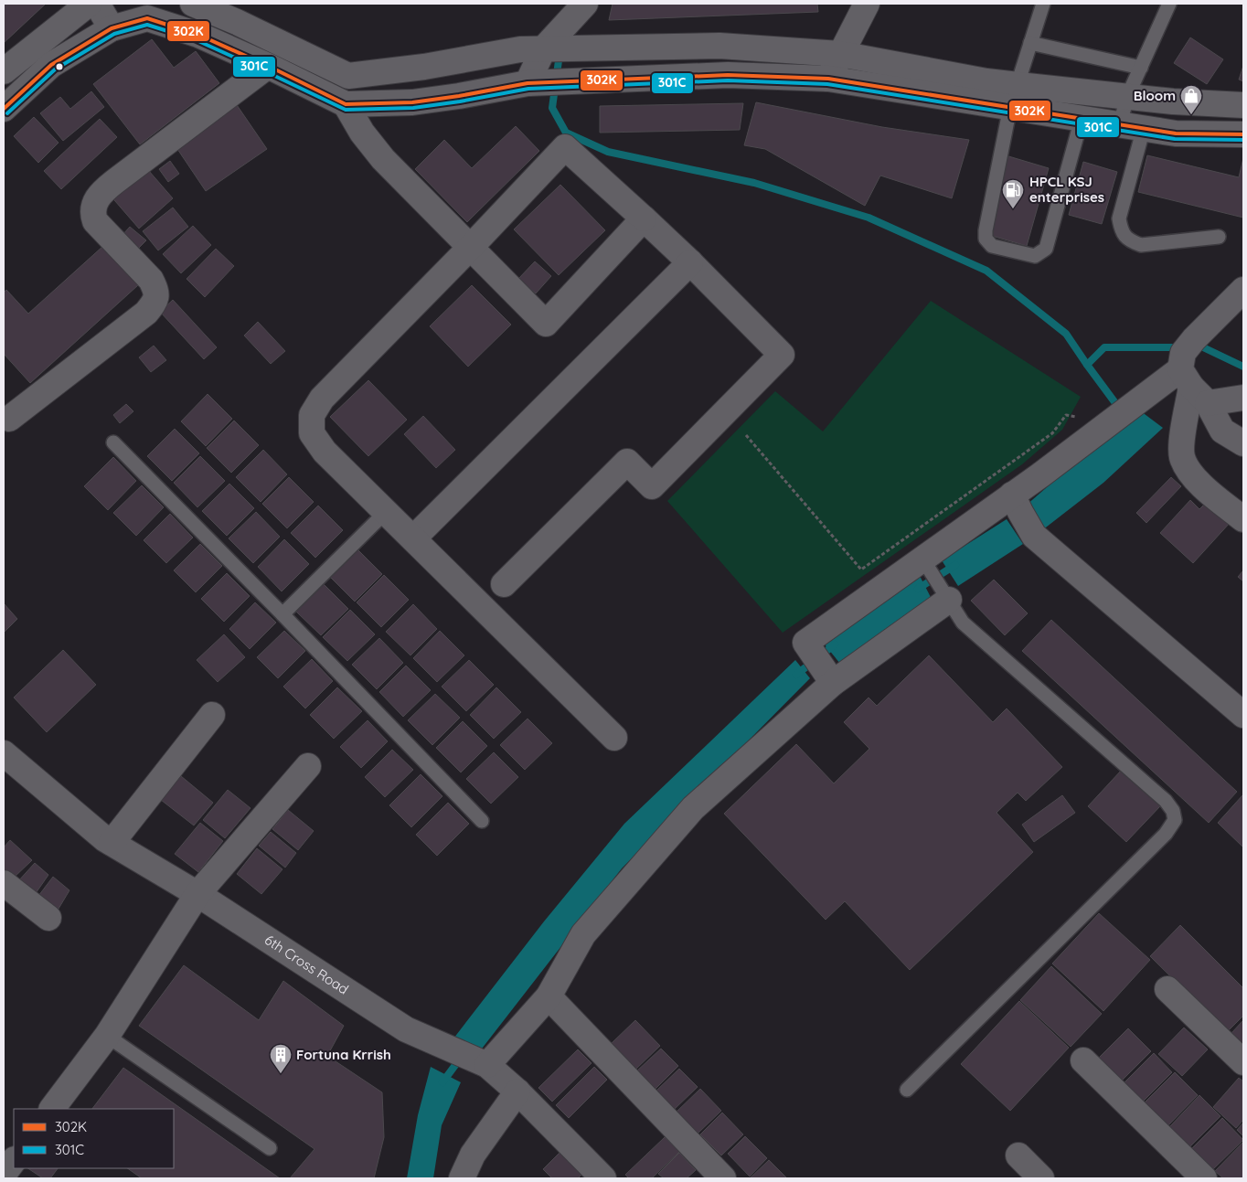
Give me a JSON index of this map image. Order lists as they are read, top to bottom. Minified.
{"streets":{"street":["6th Cross Road"]},"places":{"shop":["Bloom"],"fuel station":["HPCL KSJ enterprises"],"building":["Fortuna Krrish"]},"lines":["transit line 302K","transit line 301C"],"legend":["302K","301C"]}
